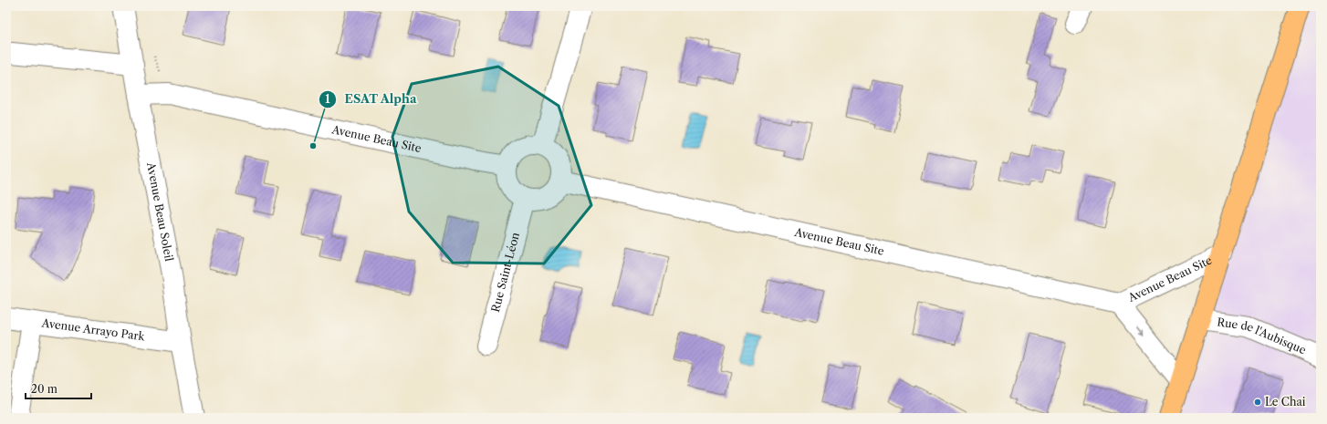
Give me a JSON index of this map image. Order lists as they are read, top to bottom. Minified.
{"streets":{"street":["Avenue Beau Site","Avenue Beau Soleil","Rue Saint-Léon","Avenue Arrayo Park","Rue de l'Aubisque"]},"crossings":[["Avenue Beau Site","Avenue Beau Soleil"],["Avenue Beau Site","Rue Saint-Léon"],["Avenue Beau Soleil","Avenue Arrayo Park"]],"places":["ESAT Alpha","Le Chai"],"scale_bar":"20 m"}
